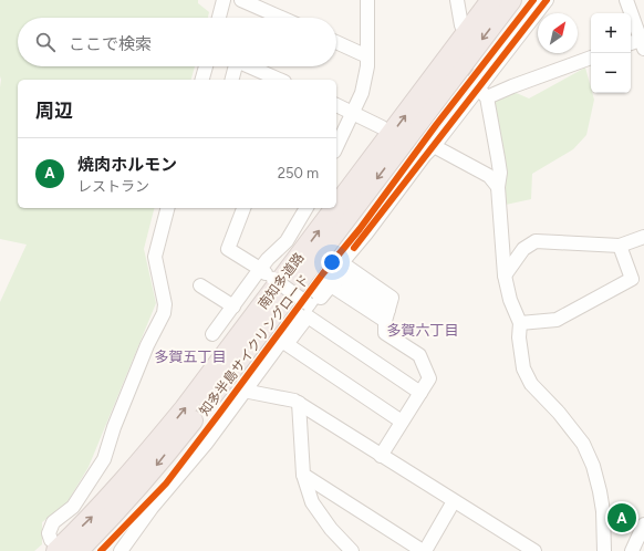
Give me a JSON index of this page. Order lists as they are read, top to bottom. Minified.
{"streets":{"highway":["南知多道路"],"cycle path":["知多半島サイクリングロード"]},"districts":["多賀六丁目","多賀五丁目"],"north":"top right","page":{"map_buttons":["+","−"],"search":"ここで検索","heading":"周辺","list":[{"mark":"A","name":"焼肉ホルモン","note":"レストラン","value":"250 m"}],"pins":"A"}}
